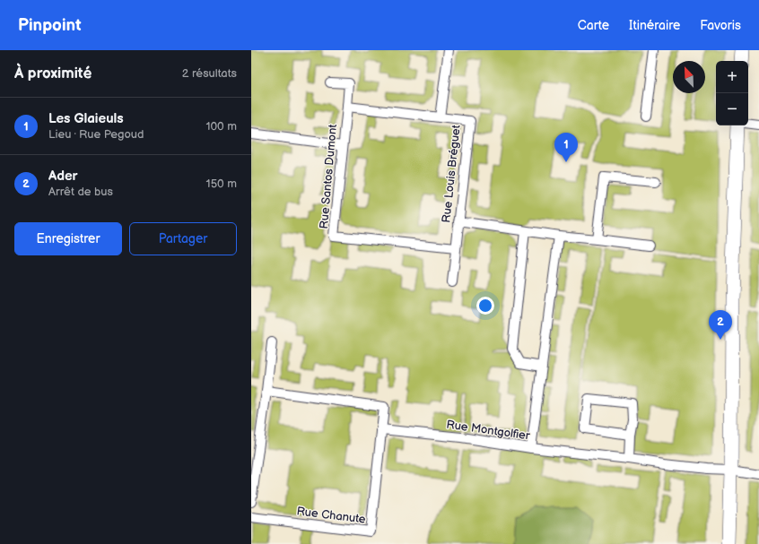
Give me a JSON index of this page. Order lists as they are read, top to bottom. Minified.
{"streets":{"street":["Rue Louis Bréguet","Rue Santos Dumont","Rue Montgolfier","Rue Chanute"]},"crossings":[["Rue Louis Bréguet","Rue Santos Dumont"],["Rue Montgolfier","Rue Chanute"]],"north":"top left","page":{"header":"Pinpoint","nav":["Carte","Itinéraire","Favoris"],"heading":["À proximité","2 résultats"],"map_buttons":["+","−"],"list":[{"mark":"1","name":"Les Glaieuls","note":"Lieu · Rue Pegoud","value":"100 m"},{"mark":"2","name":"Ader","note":"Arrêt de bus","value":"150 m"}],"pins":["1","2"],"buttons":["Enregistrer","Partager"]}}
